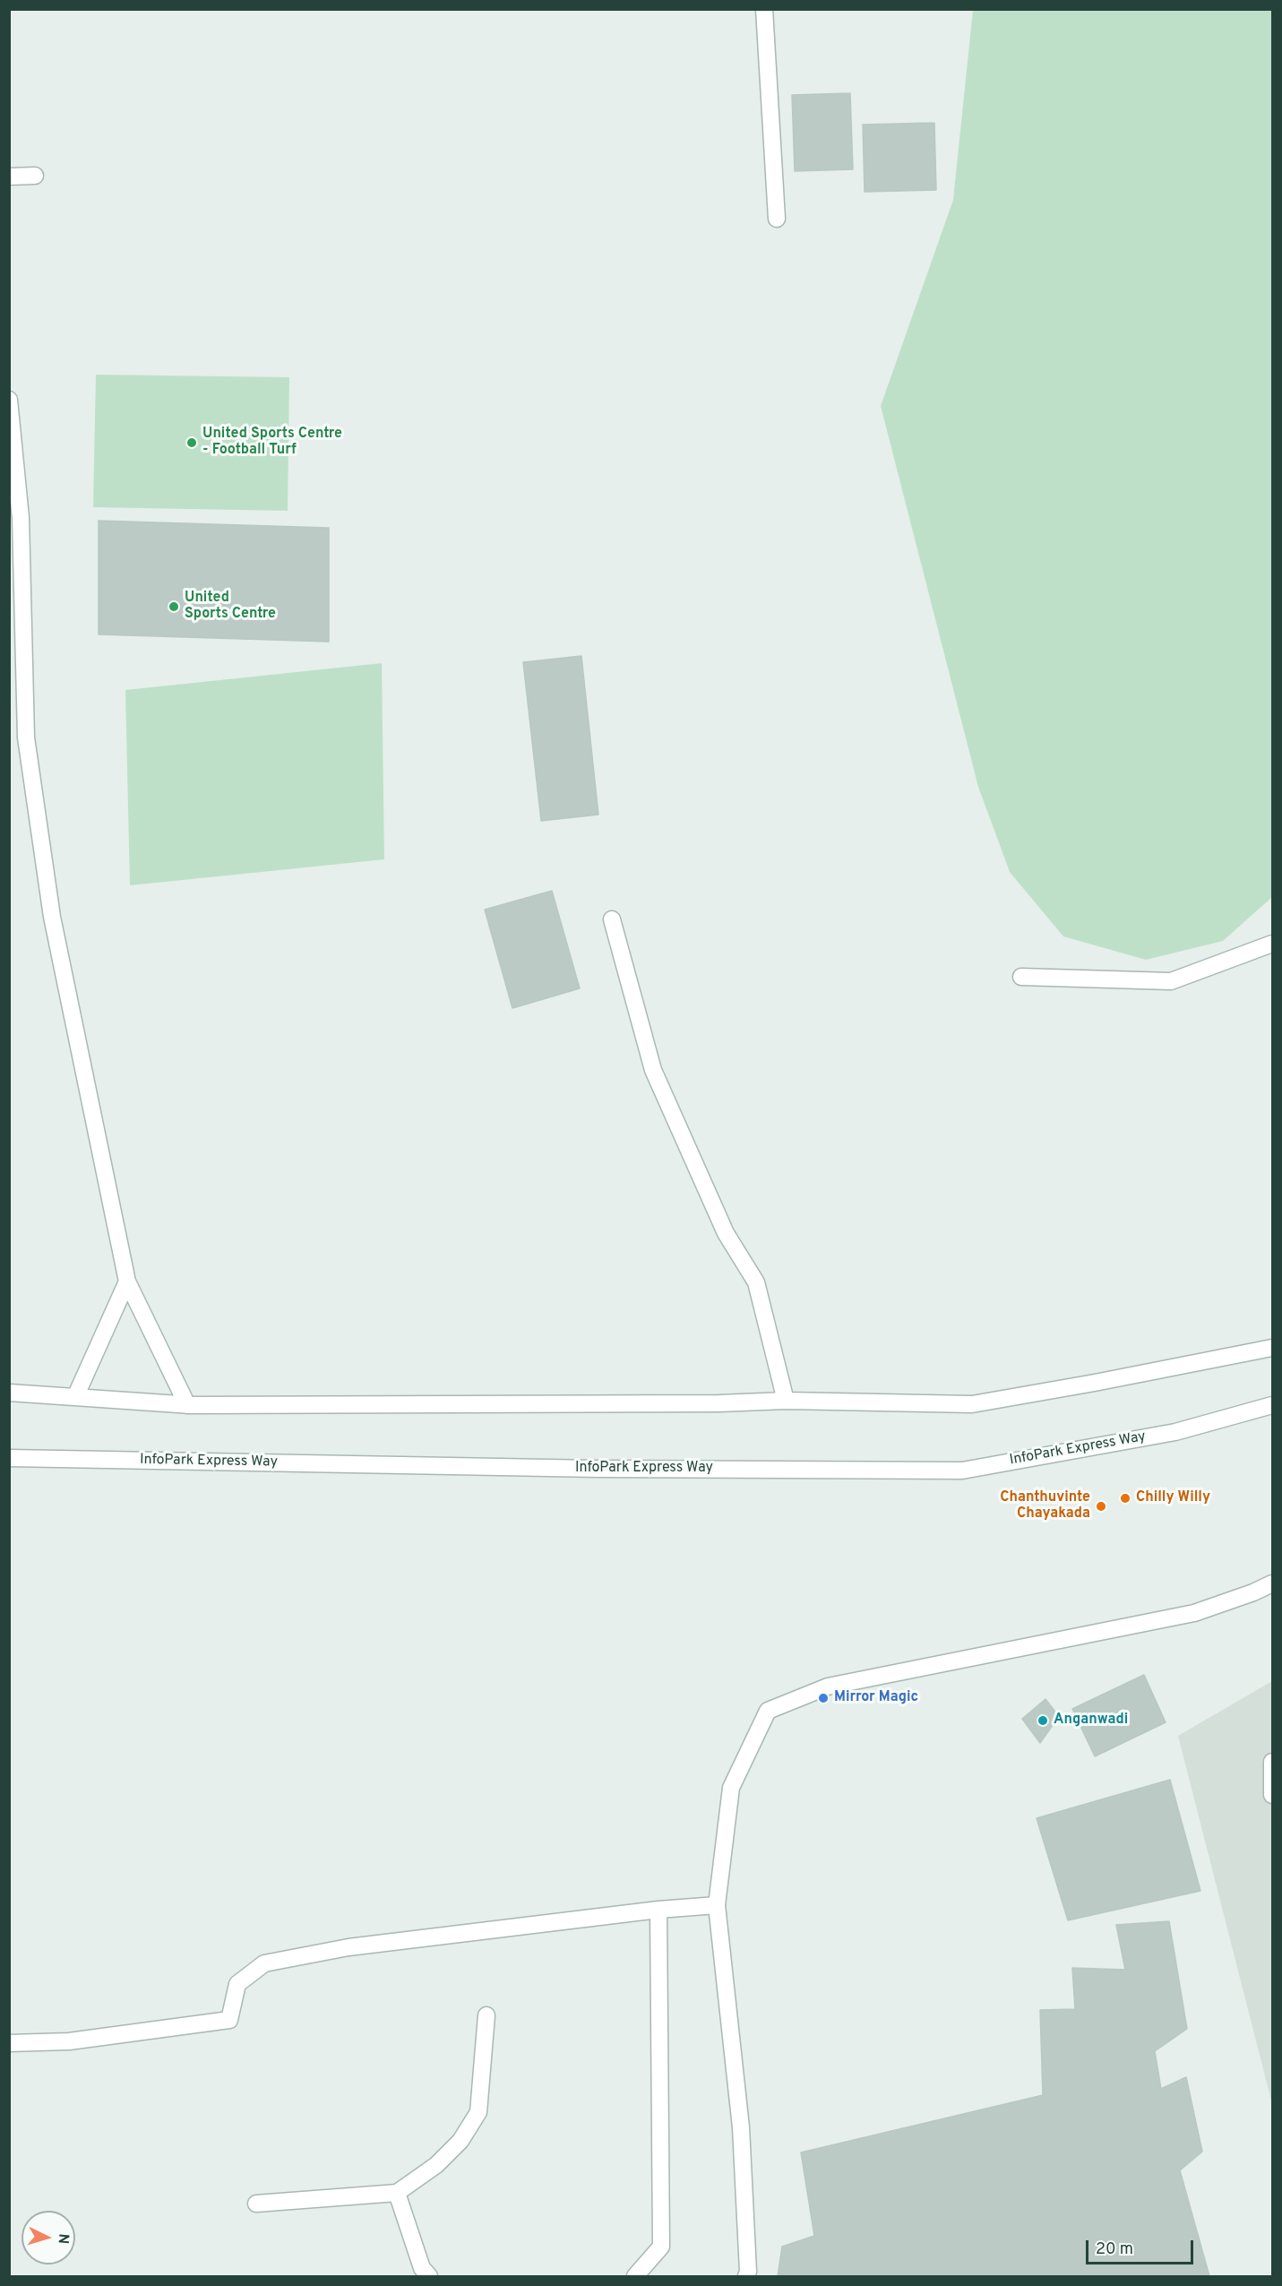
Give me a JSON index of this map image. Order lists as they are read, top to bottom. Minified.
{"streets":{"street":["InfoPark Express Way"]},"places":["United Sports Centre - Football Turf","United Sports Centre","Chilly Willy","Chanthuvinte Chayakada","Mirror Magic","Anganwadi"],"scale_bar":"20 m","north":"right"}
